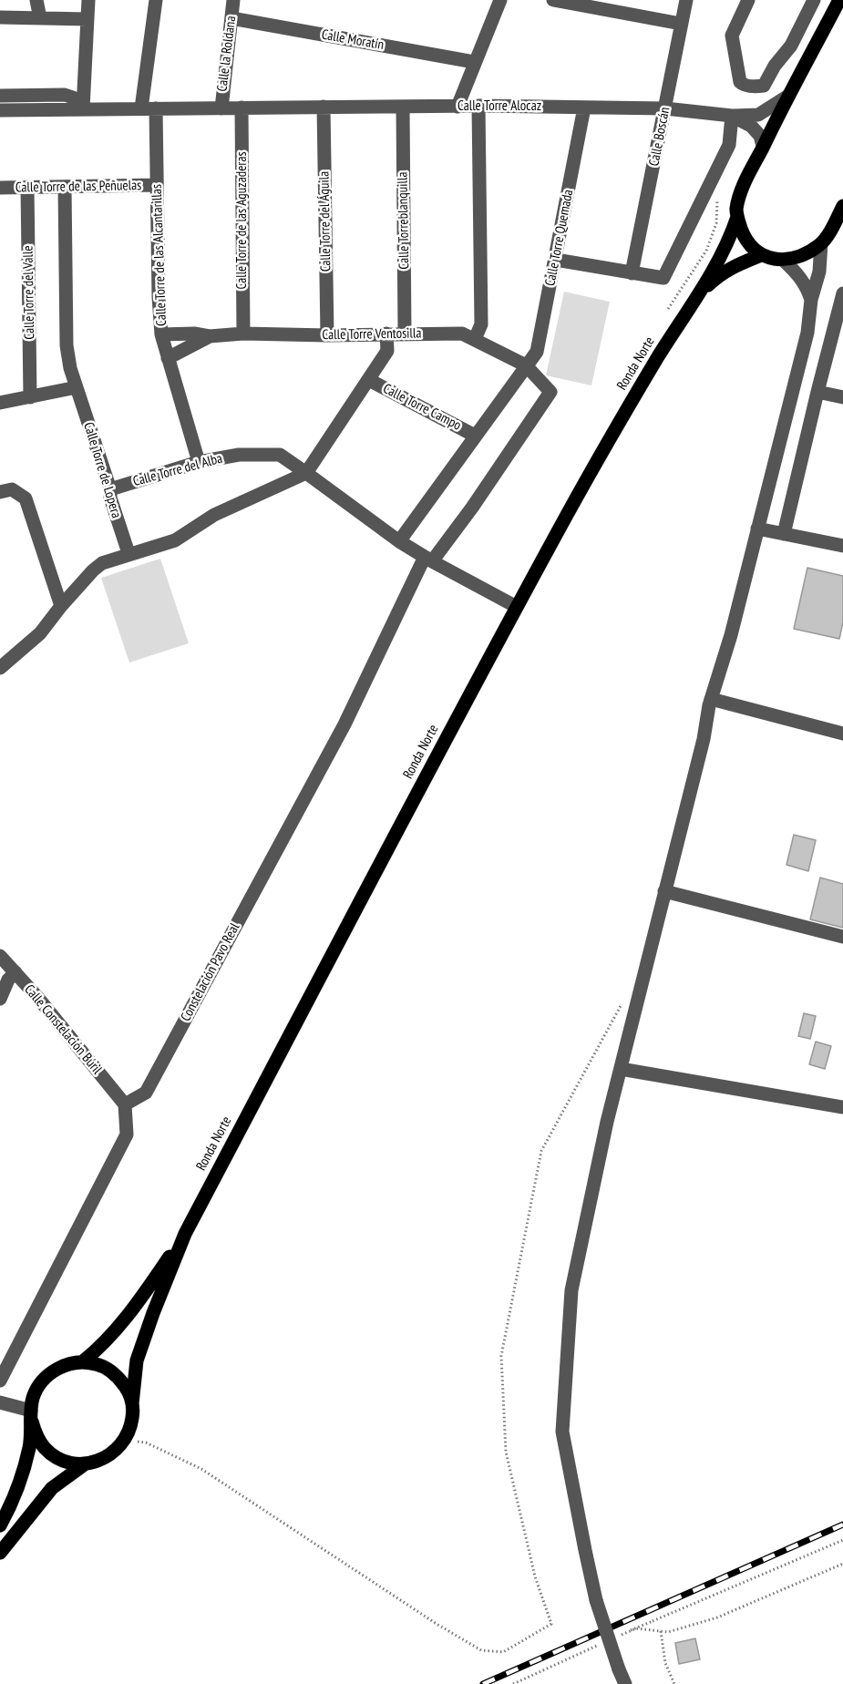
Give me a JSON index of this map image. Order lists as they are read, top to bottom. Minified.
{"streets":{"main road":["Ronda Norte"],"street":["Calle Moratín","Calle la Roldana","Calle Torre Alocaz","Calle Boscán","Calle Torre de las Peñuelas","Calle Torre de las Aguzaderas","Calle Torreblanquilla","Calle Torre del Águila","Calle Torre Quemada","Calle Torre de las Alcantarillas","Calle Torre del Valle","Calle Torre Ventosilla","Calle Torre Campo","Calle Torre de Lopera","Calle Torre del Alba","Constelación Pavo Real","Calle Constelación Búril"]},"crossings":[["Calle Moratín","Calle la Roldana"],["Calle la Roldana","Calle Torre Alocaz"],["Calle Torre Alocaz","Calle Boscán"],["Calle Torre Alocaz","Calle Torre de las Aguzaderas"],["Calle Torre Alocaz","Calle Torreblanquilla"],["Calle Torre Alocaz","Calle Torre del Águila"],["Calle Torre Alocaz","Calle Torre Quemada"],["Calle Torre Alocaz","Calle Torre de las Alcantarillas"],["Calle Torre Alocaz","Ronda Norte"],["Calle Torre de las Peñuelas","Calle Torre de las Alcantarillas"],["Calle Torre de las Peñuelas","Calle Torre del Valle"],["Calle Torre de las Aguzaderas","Calle Torre Ventosilla"],["Calle Torreblanquilla","Calle Torre Ventosilla"],["Calle Torre del Águila","Calle Torre Ventosilla"],["Calle Torre Quemada","Calle Torre Ventosilla"],["Calle Torre Quemada","Calle Torre Campo"],["Calle Torre Quemada","Calle Torre del Alba"],["Calle Torre de las Alcantarillas","Calle Torre Ventosilla"],["Calle Torre de las Alcantarillas","Calle Torre del Alba"],["Ronda Norte","Calle Torre del Alba"],["Calle Torre de Lopera","Calle Torre del Alba"],["Calle Torre del Alba","Constelación Pavo Real"],["Constelación Pavo Real","Calle Constelación Búril"]]}
